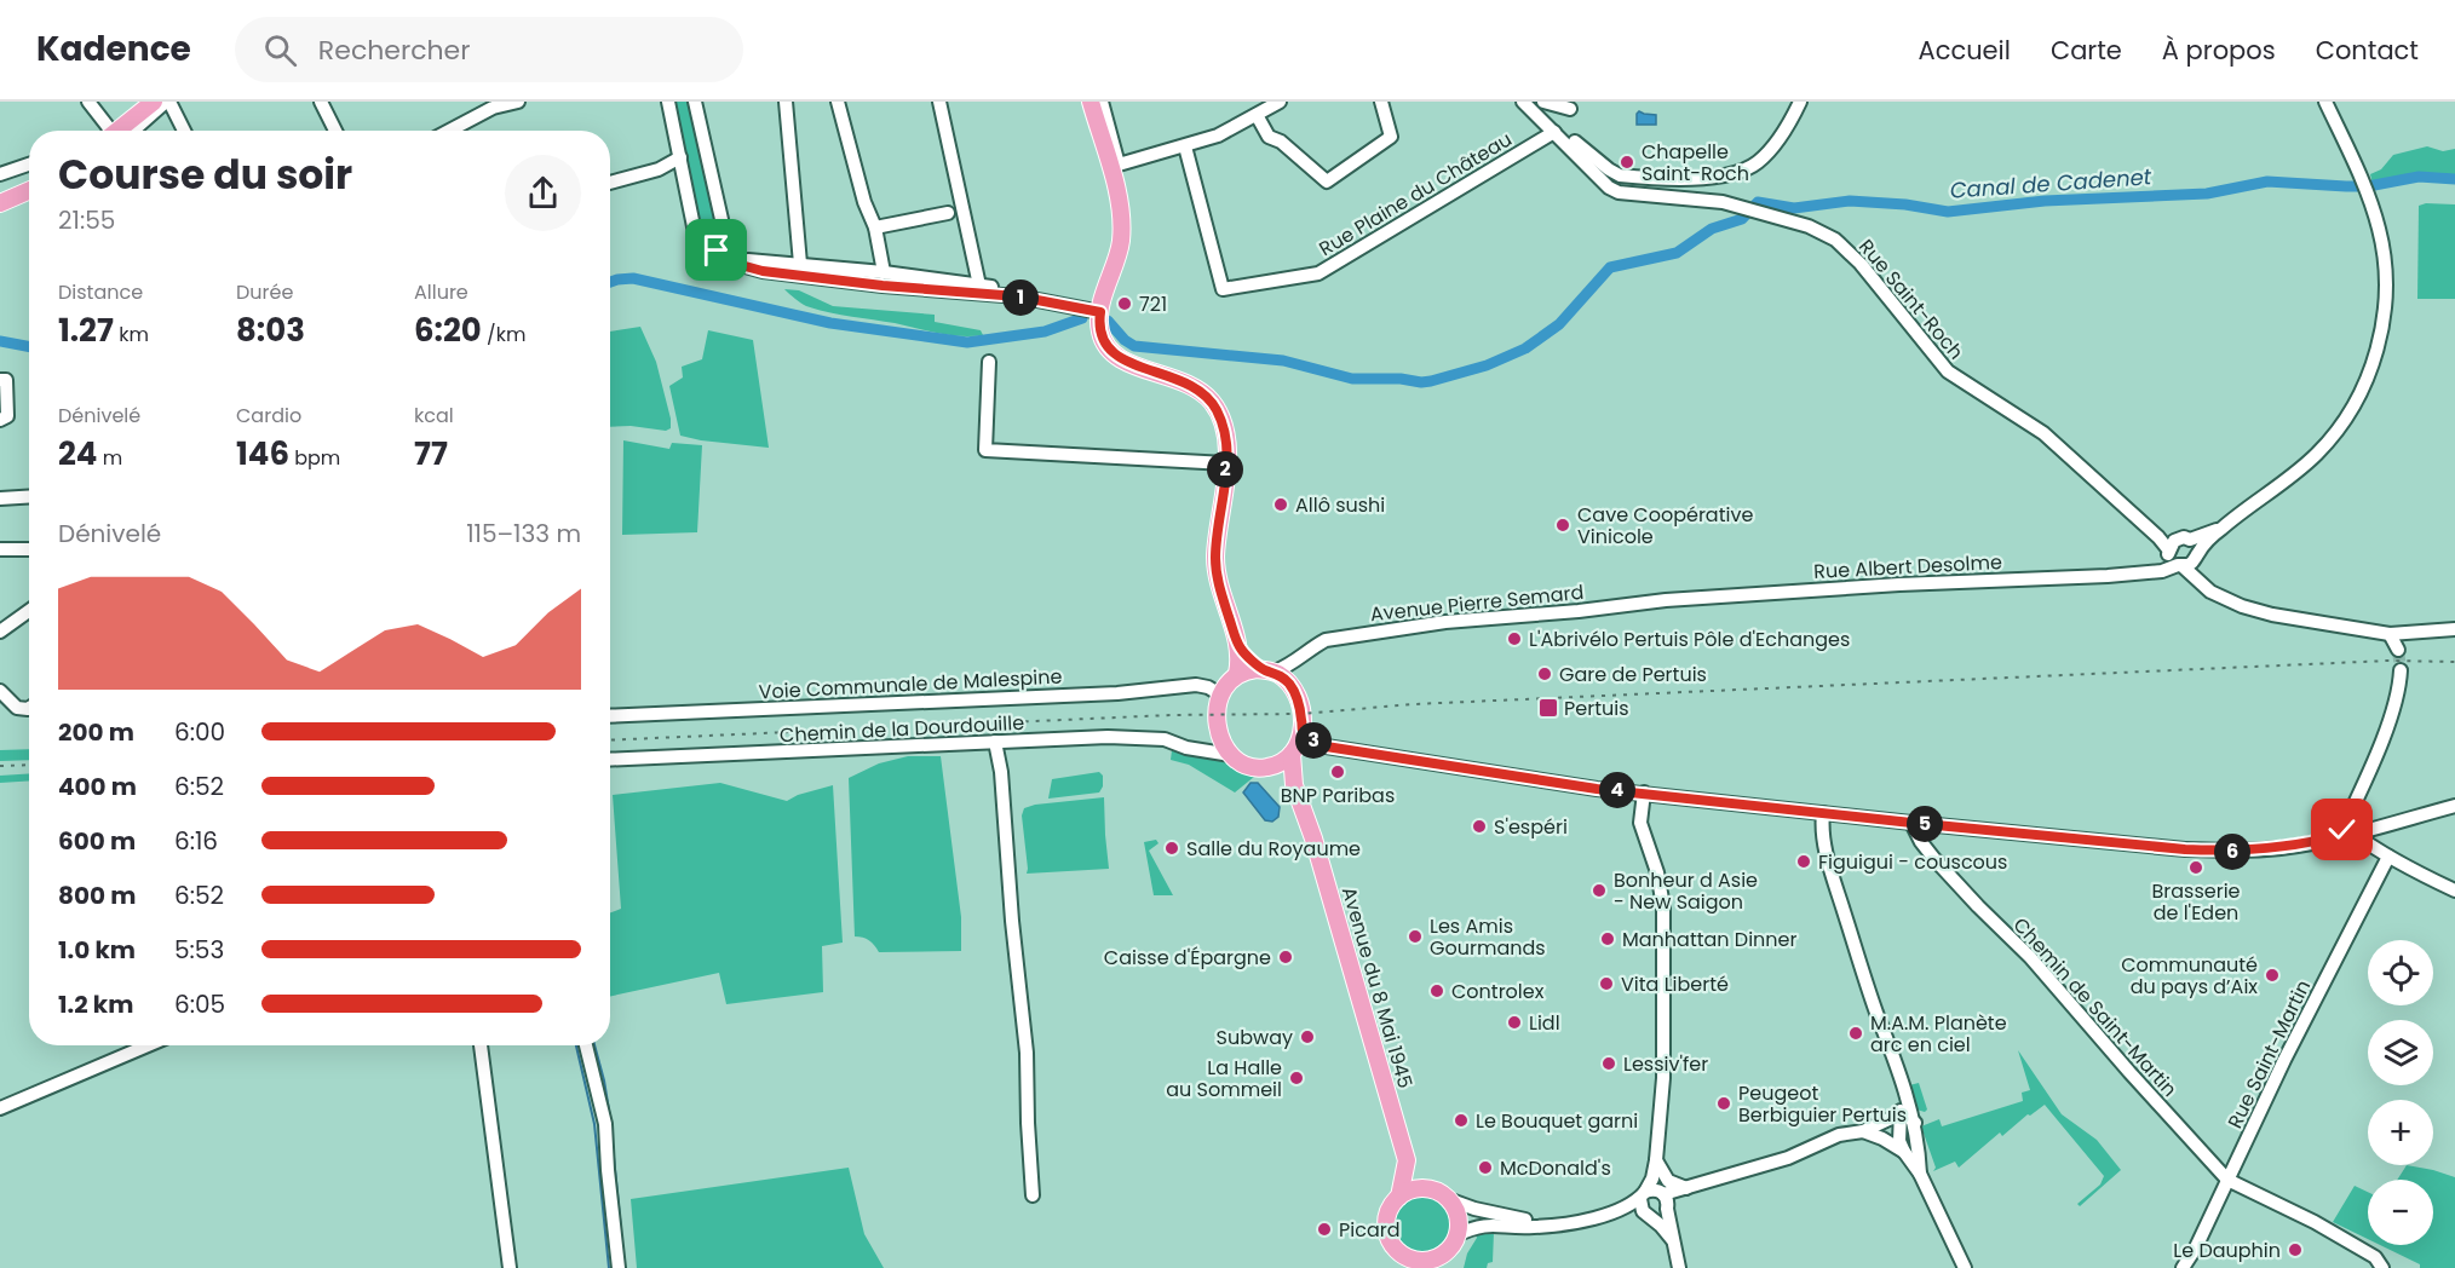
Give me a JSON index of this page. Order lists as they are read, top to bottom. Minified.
{"streets":{"main road":["Avenue du 8 Mai 1945"],"street":["Rue Plaine du Château","Rue Saint-Roch","Rue Albert Desolme","Avenue Pierre Semard","Voie Communale de Malespine","Chemin de la Dourdouille","Chemin de Saint-Martin","Rue Saint-Martin"]},"crossings":[["Rue Plaine du Château","Rue Saint-Roch"],["Rue Saint-Roch","Rue Albert Desolme"],["Rue Albert Desolme","Avenue Pierre Semard"],["Avenue Pierre Semard","Voie Communale de Malespine"],["Avenue Pierre Semard","Chemin de la Dourdouille"],["Avenue Pierre Semard","Avenue du 8 Mai 1945"],["Voie Communale de Malespine","Chemin de la Dourdouille"],["Voie Communale de Malespine","Avenue du 8 Mai 1945"],["Chemin de la Dourdouille","Avenue du 8 Mai 1945"],["Chemin de Saint-Martin","Rue Saint-Martin"]],"water":["Canal de Cadenet"],"places":{"other":["Chapelle Saint-Roch","721","Allô sushi","Cave Coopérative Vinicole","L'Abrivélo Pertuis Pôle d'Echanges","Gare de Pertuis","BNP Paribas","S'espéri","Salle du Royaume","Figuigui - couscous","Brasserie de l'Eden","Bonheur d Asie - New Saigon","Les Amis Gourmands","Manhattan Dinner","Caisse d'Épargne","Communauté du pays d’Aix","Vita Liberté","Controlex","Lidl","M.A.M. Planète arc en ciel","Subway","Lessiv'fer","La Halle au Sommeil","Peugeot Berbiguier Pertuis","Le Bouquet garni","McDonald's","Picard","Le Dauphin"],"transit":["Pertuis"]},"page":{"header":"Kadence","search":"Rechercher","nav":["Accueil","Carte","À propos","Contact"],"heading":["Course du soir","21:55"],"stats":[["Distance","1.27 km"],["Durée","8:03"],["Allure","6:20 /km"],["Dénivelé","24 m"],["Cardio","146 bpm"],["kcal","77"]],"pins":["1","2","3","4","5","6"],"chart":["Dénivelé","115–133 m"],"list":[{"name":"200 m","note":"6:00"},{"name":"400 m","note":"6:52"},{"name":"600 m","note":"6:16"},{"name":"800 m","note":"6:52"},{"name":"1.0 km","note":"5:53"},{"name":"1.2 km","note":"6:05"}],"map_buttons":["+","−"]}}
